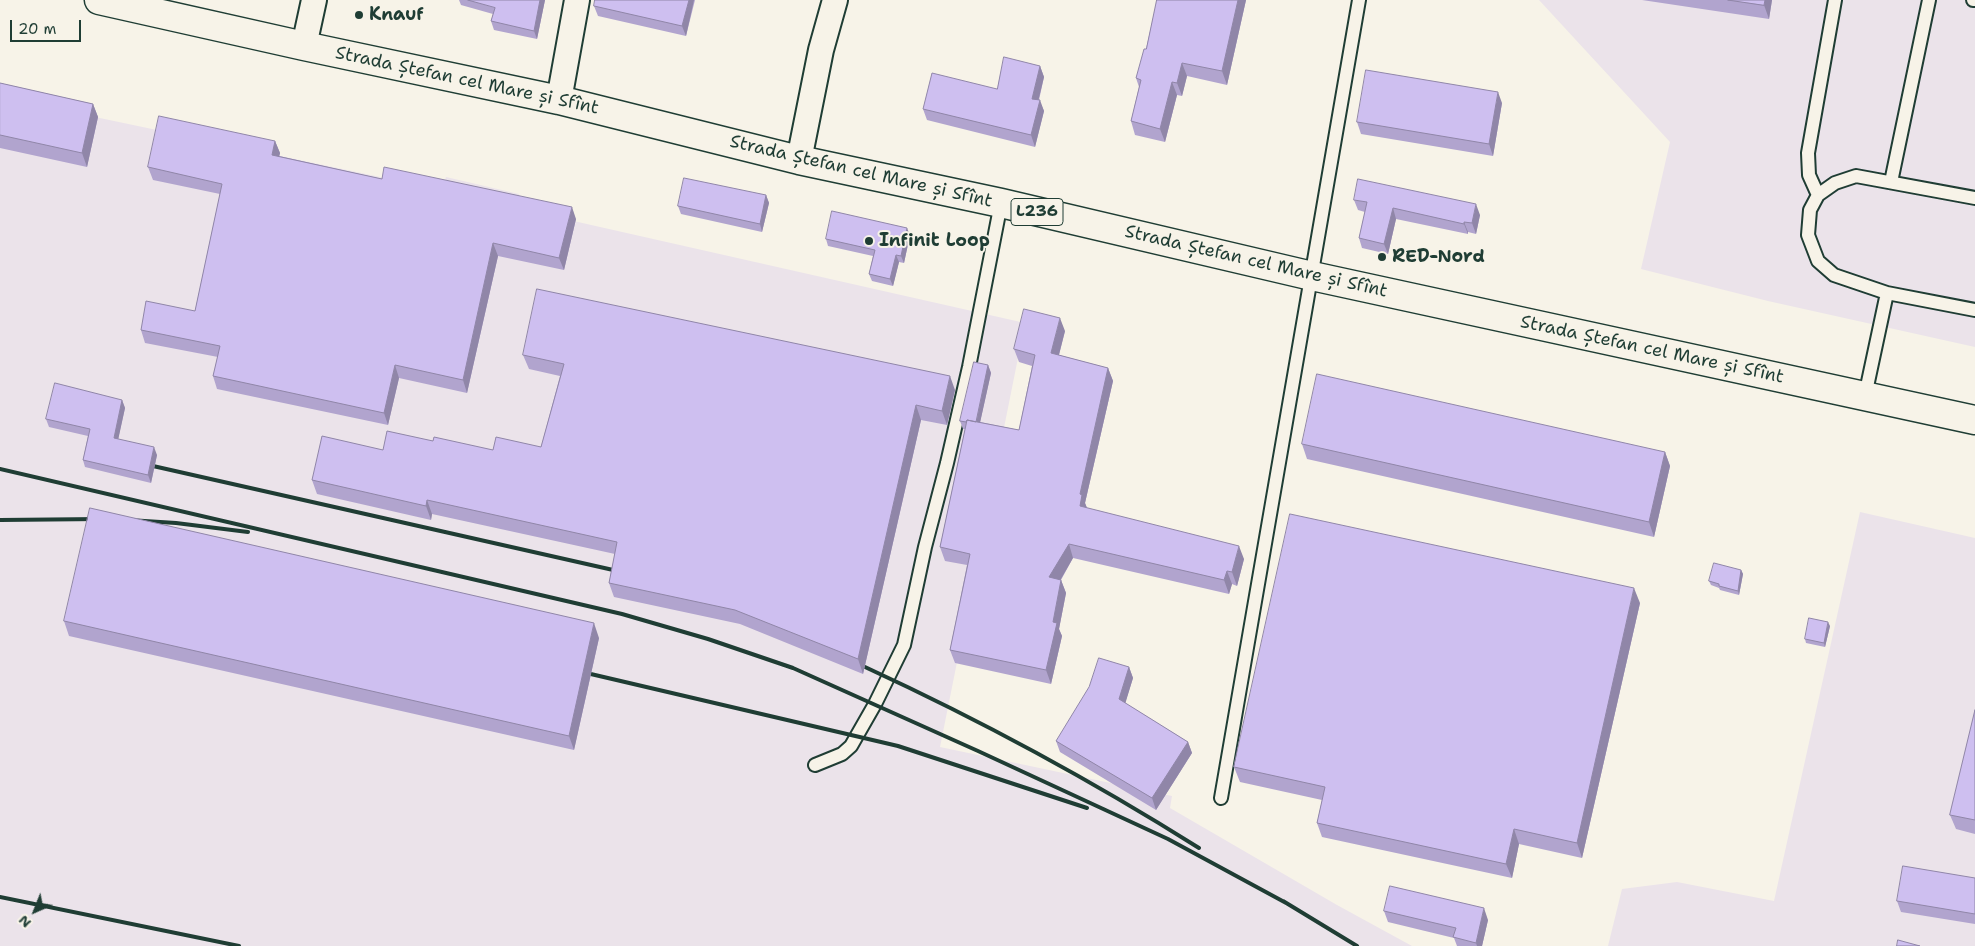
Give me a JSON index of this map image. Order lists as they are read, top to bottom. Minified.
{"streets":{"main road":["Strada Ștefan cel Mare și Sfînt","L236"]},"places":["Knauf","Infinit Loop","RED-Nord"],"scale_bar":"20 m","north":"bottom left"}
